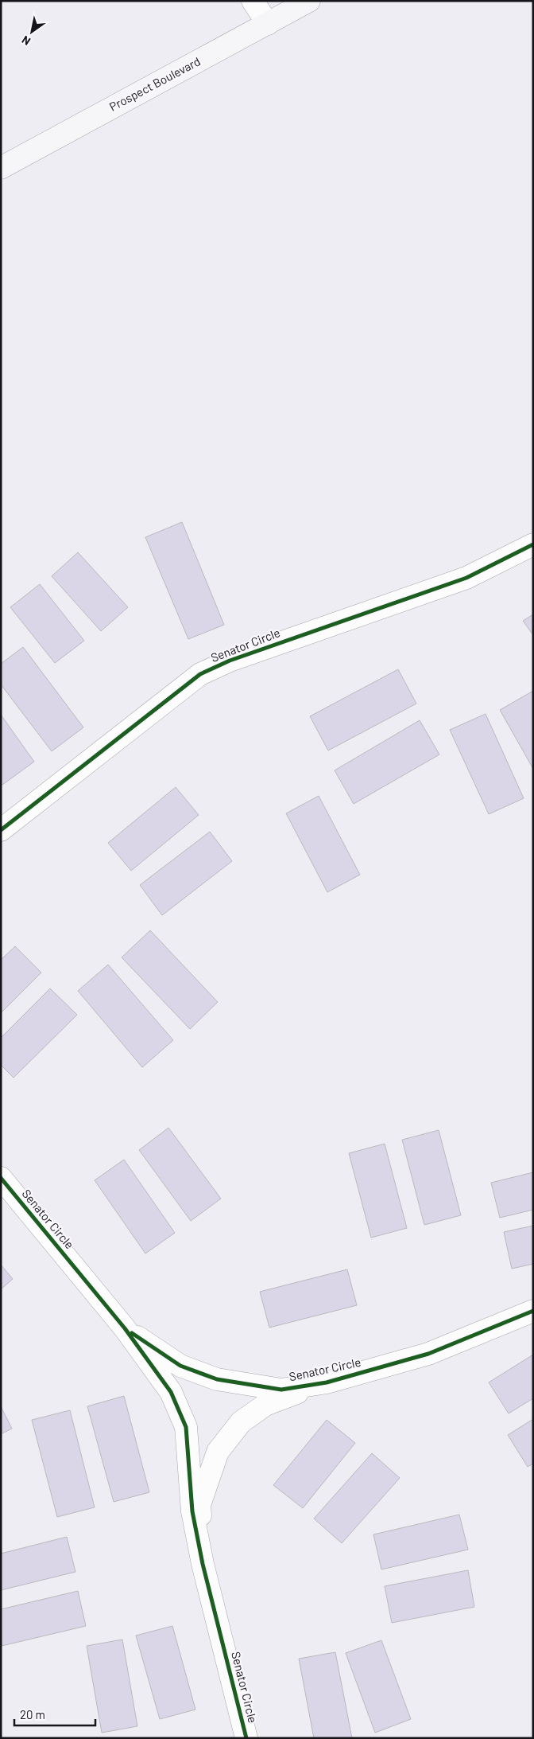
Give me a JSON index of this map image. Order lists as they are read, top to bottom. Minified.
{"streets":{"main road":["Prospect Boulevard"],"street":["Senator Circle"]},"scale_bar":"20 m","north":"bottom left"}
